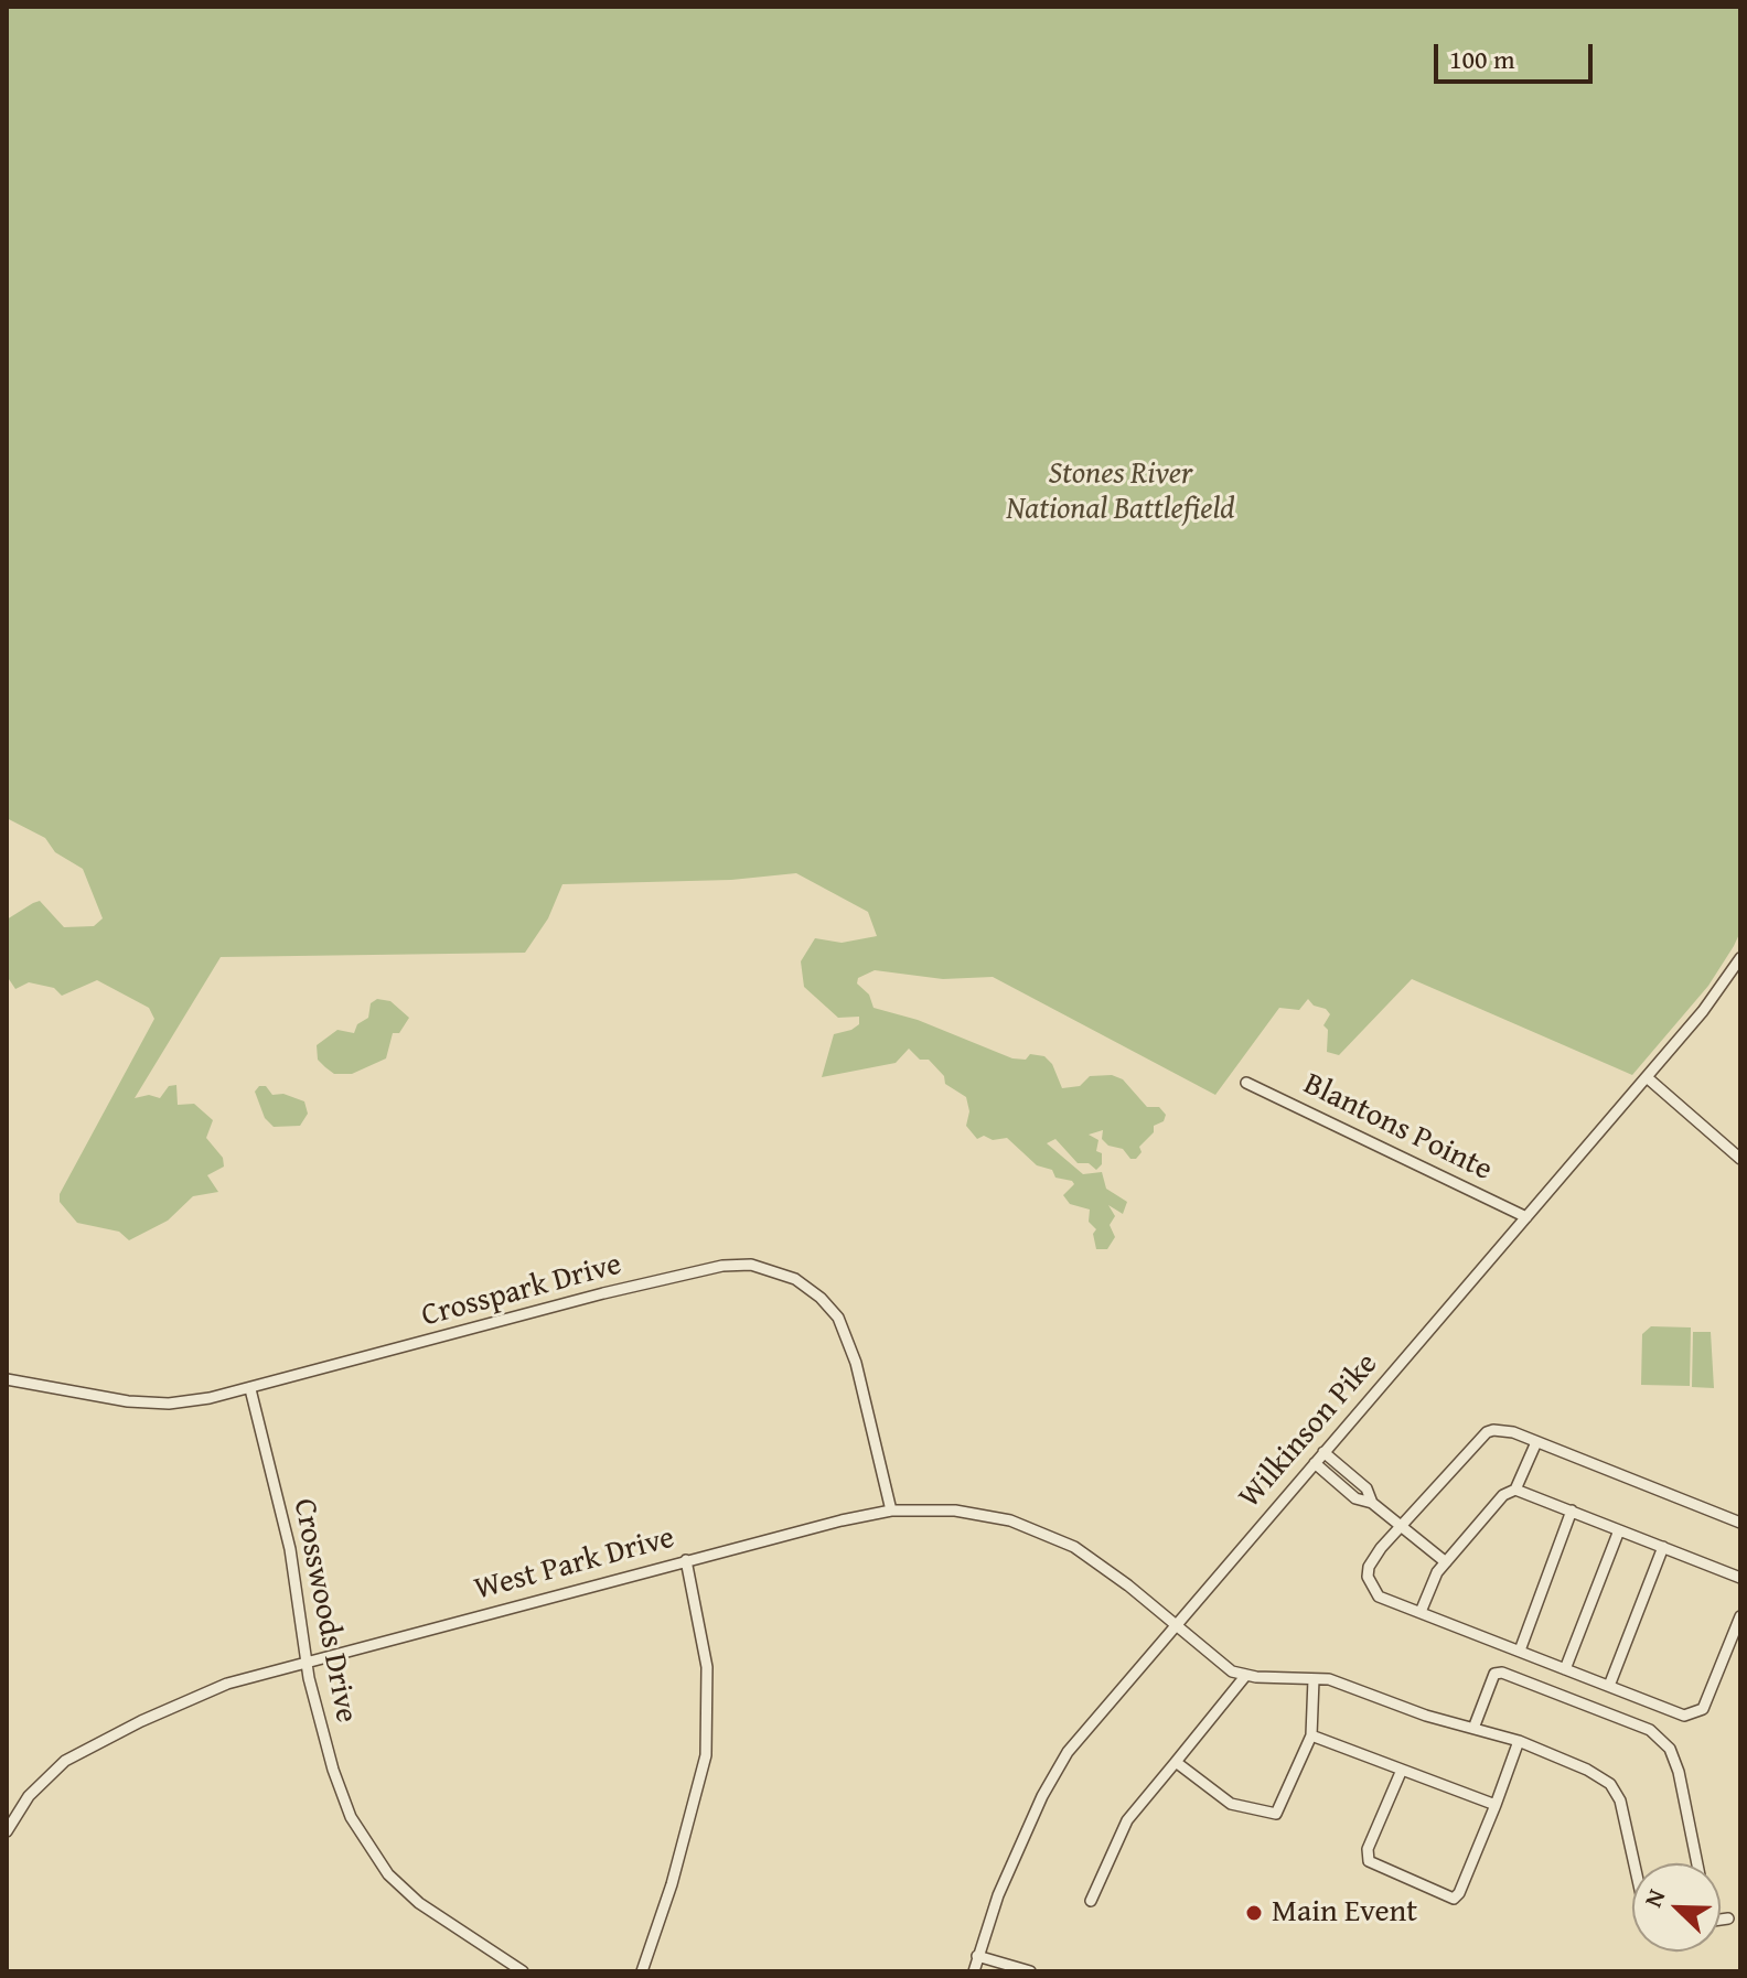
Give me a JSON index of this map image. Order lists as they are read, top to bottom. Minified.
{"streets":{"street":["Blantons Pointe","Crosspark Drive","Wilkinson Pike","West Park Drive","Crosswoods Drive"]},"crossings":[["Blantons Pointe","Wilkinson Pike"],["Crosspark Drive","West Park Drive"],["Crosspark Drive","Crosswoods Drive"],["Wilkinson Pike","West Park Drive"],["West Park Drive","Crosswoods Drive"]],"parks":["Stones River National Battlefield"],"places":["Main Event"],"scale_bar":"100 m","north":"top left"}
